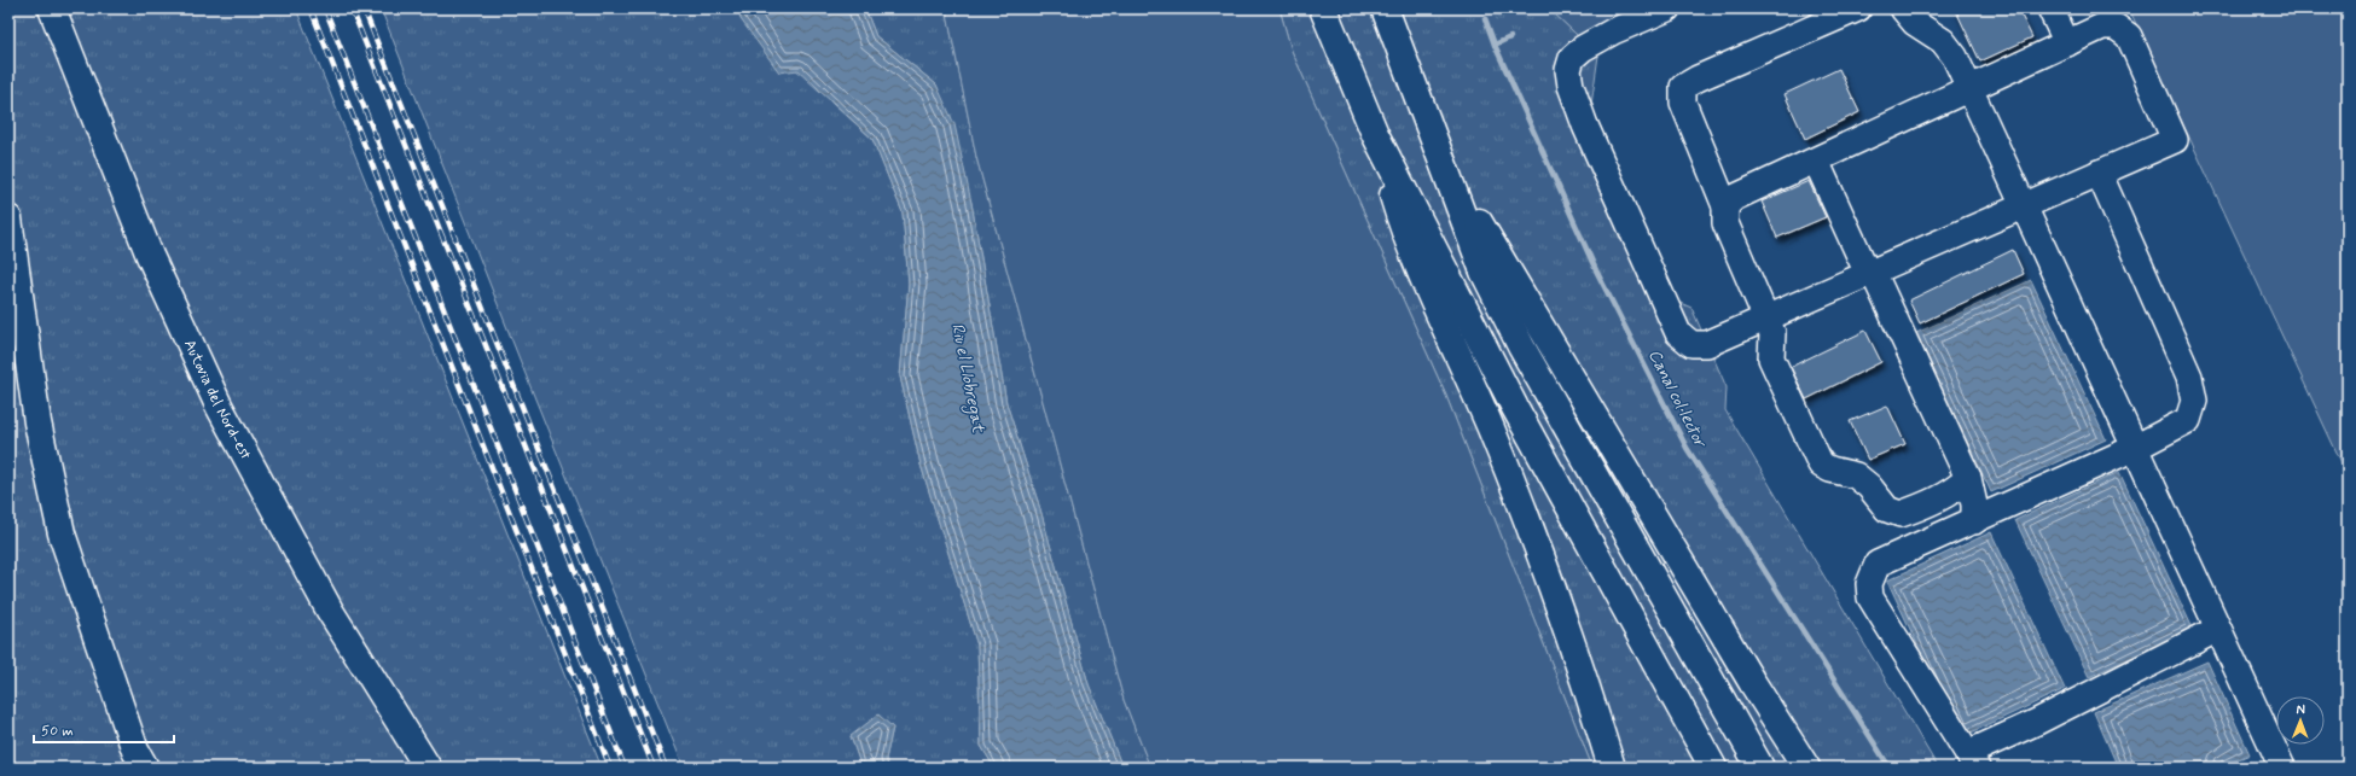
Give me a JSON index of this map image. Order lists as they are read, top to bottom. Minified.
{"streets":{"highway":["Autovia del Nord-est"]},"water":["Riu el Llobregat","Canal col·lector"],"scale_bar":"50 m","north":"top"}
